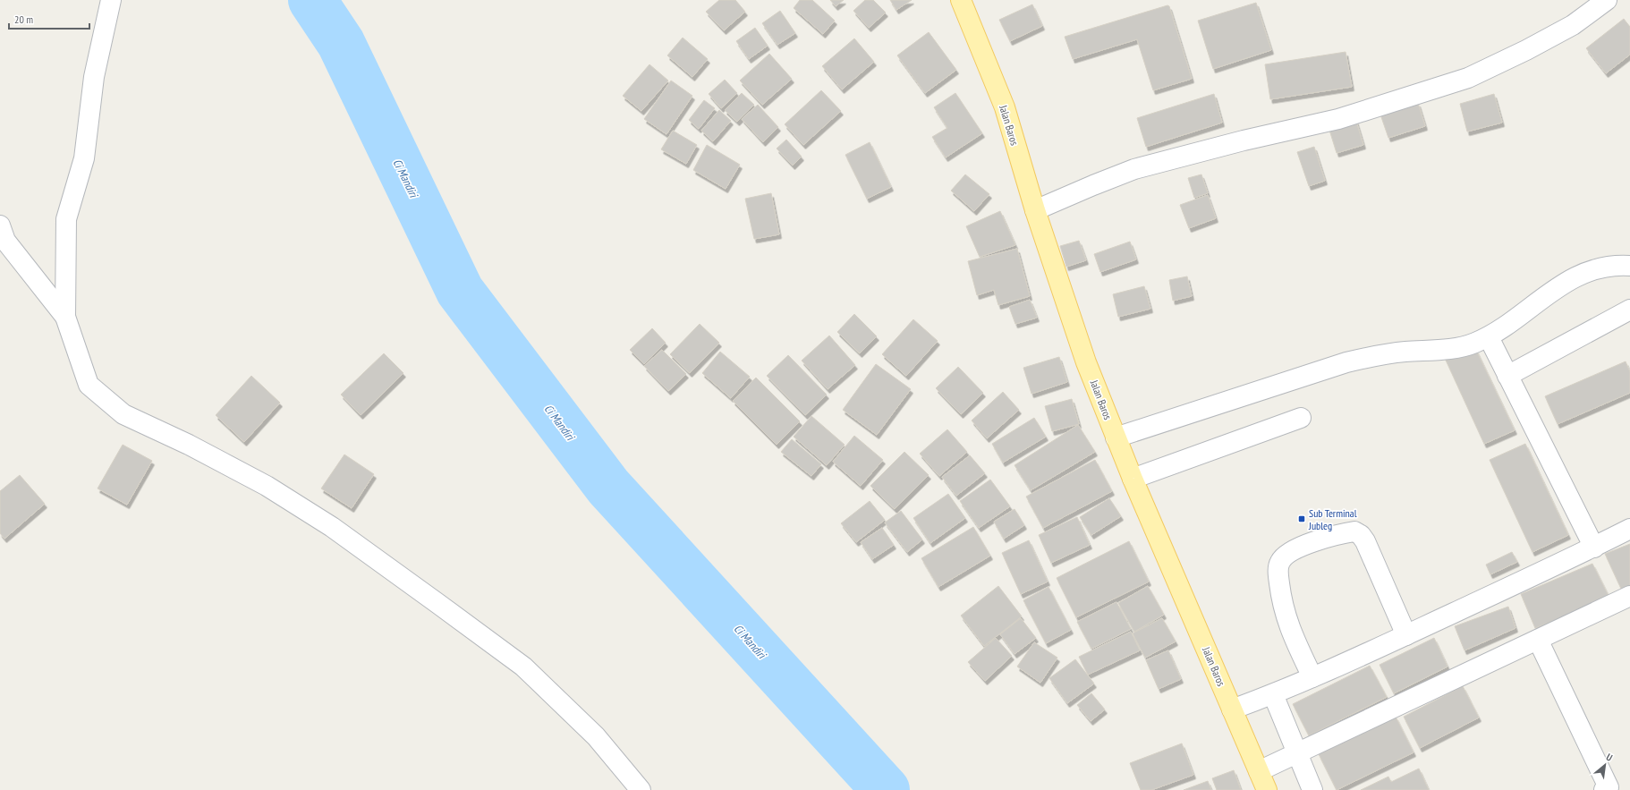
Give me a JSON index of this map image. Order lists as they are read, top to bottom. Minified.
{"streets":{"main road":["Jalan Baros"]},"water":["Ci Mandiri"],"places":{"transit":["Sub Terminal Jubleg"]},"scale_bar":"20 m","north":"top right"}
